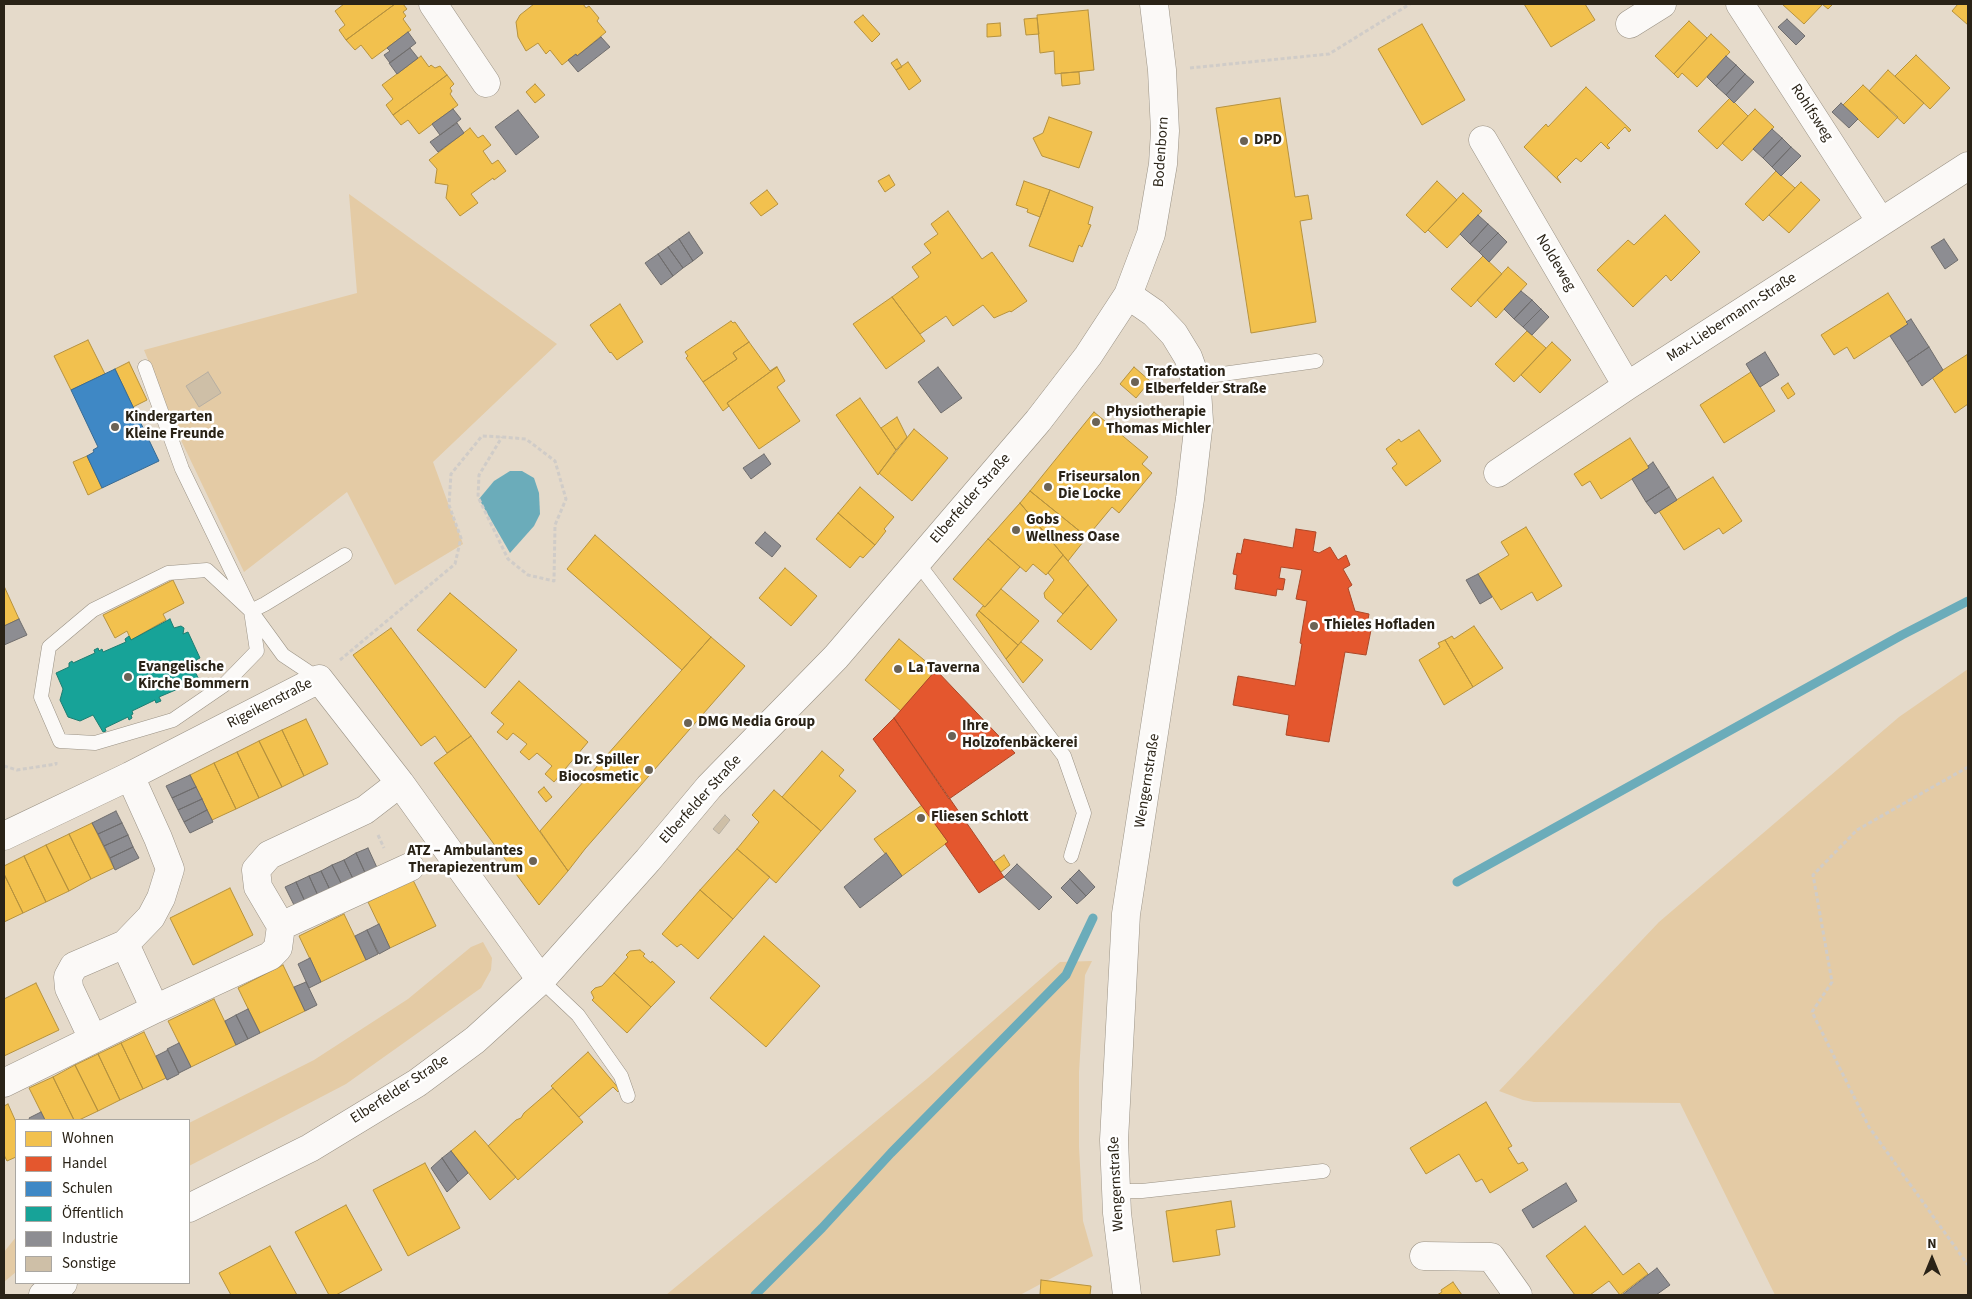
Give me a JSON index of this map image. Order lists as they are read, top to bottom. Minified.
{"streets":{"street":["Rohlfsweg","Bodenborn","Noldeweg","Max-Liebermann-Straße","Elberfelder Straße","Rigeikenstraße","Wengernstraße"]},"crossings":[["Rohlfsweg","Max-Liebermann-Straße"],["Bodenborn","Elberfelder Straße"],["Bodenborn","Wengernstraße"],["Noldeweg","Max-Liebermann-Straße"],["Elberfelder Straße","Rigeikenstraße"],["Elberfelder Straße","Wengernstraße"]],"places":["DPD","Trafostation Elberfelder Straße","Physiotherapie Thomas Michler","Kindergarten Kleine Freunde","Friseursalon Die Locke","Gobs Wellness Oase","Thieles Hofladen","La Taverna","Evangelische Kirche Bommern","DMG Media Group","Ihre Holzofenbäckerei","Dr. Spiller Biocosmetic","Fliesen Schlott","ATZ – Ambulantes Therapiezentrum"],"legend":["Wohnen","Handel","Schulen","Öffentlich","Industrie","Sonstige"],"north":"top"}
